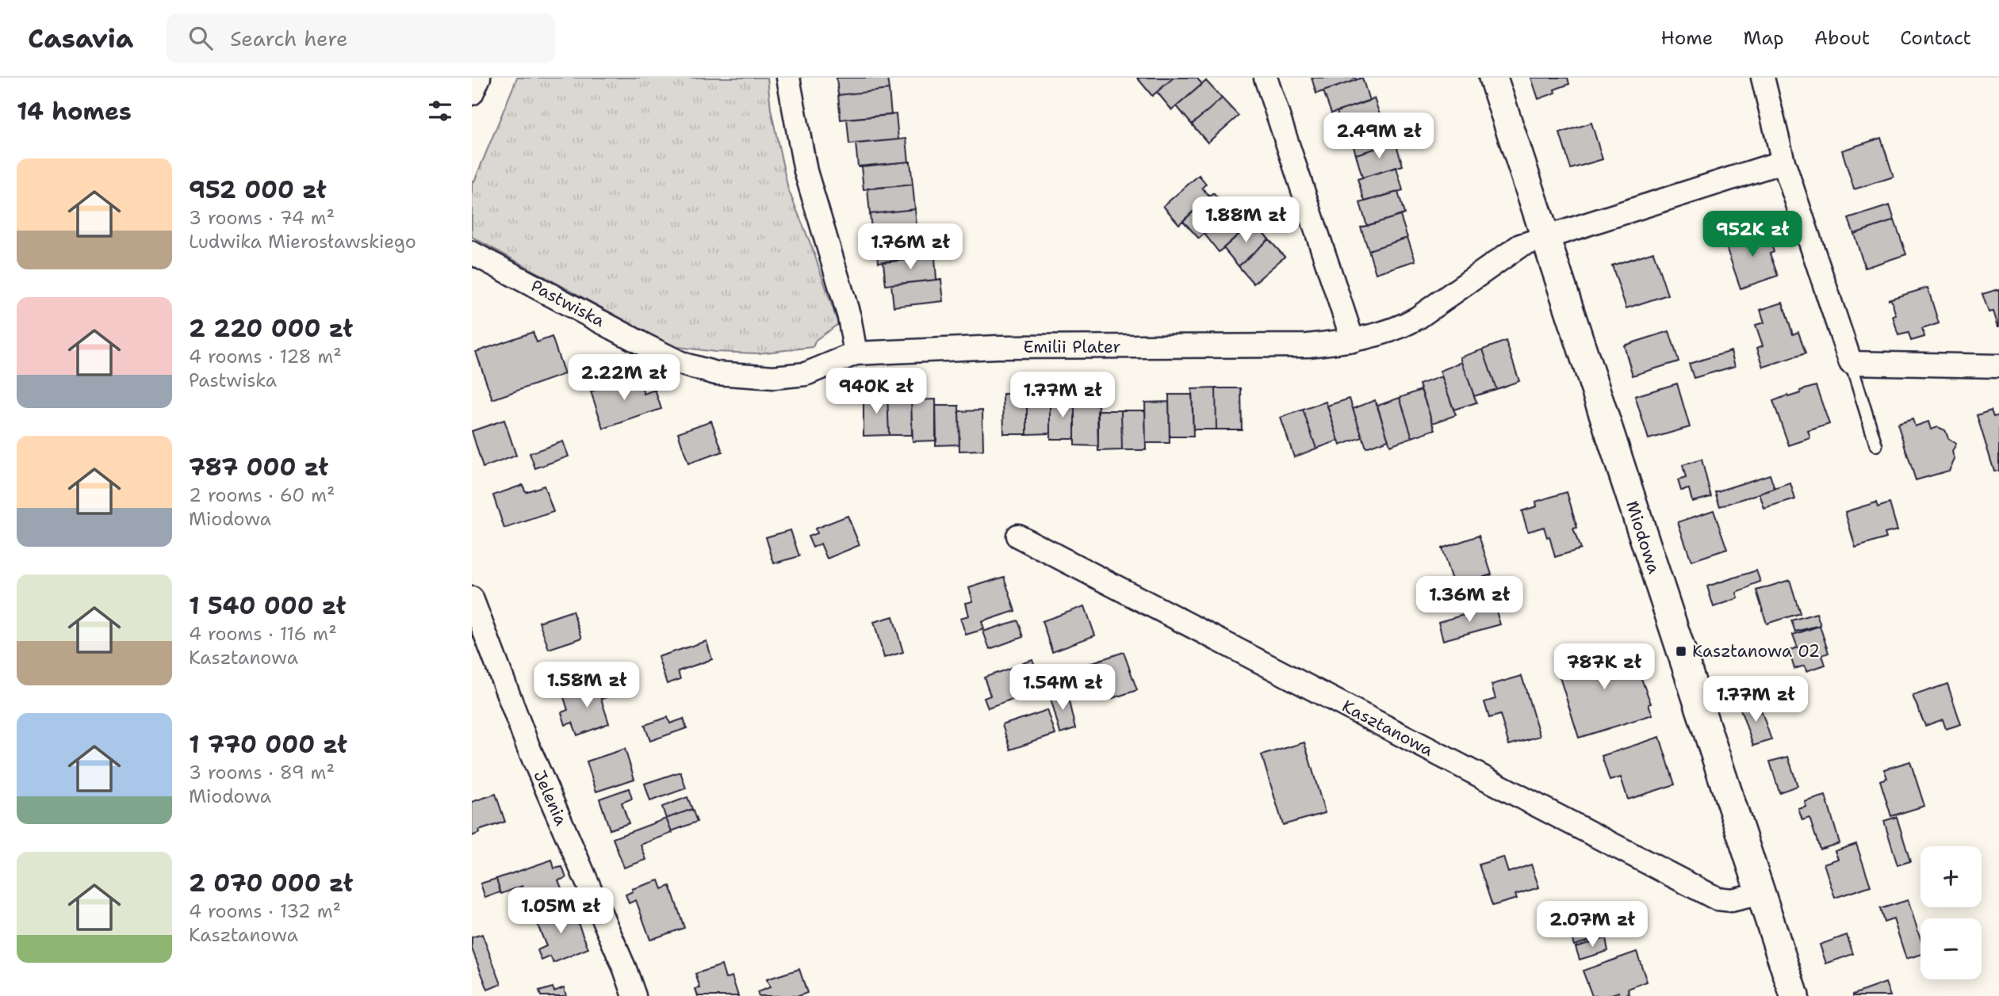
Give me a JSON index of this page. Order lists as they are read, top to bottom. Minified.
{"streets":{"street":["Pastwiska","Emilii Plater","Miodowa","Kasztanowa","Jelenia"]},"crossings":[["Pastwiska","Emilii Plater"],["Emilii Plater","Miodowa"],["Miodowa","Kasztanowa"]],"places":{"transit":["Kasztanowa 02"]},"page":{"header":"Casavia","search":"Search here","nav":["Home","Map","About","Contact"],"heading":"14 homes","price":["2.49M zł","1.88M zł","952K zł","1.76M zł","2.22M zł","940K zł","1.77M zł","1.36M zł","787K zł","1.58M zł","1.54M zł","1.77M zł","1.05M zł","2.07M zł"],"list":[{"name":"952 000 zł","note":"3 rooms · 74 m² · Ludwika Mierosławskiego"},{"name":"2 220 000 zł","note":"4 rooms · 128 m² · Pastwiska"},{"name":"787 000 zł","note":"2 rooms · 60 m² · Miodowa"},{"name":"1 540 000 zł","note":"4 rooms · 116 m² · Kasztanowa"},{"name":"1 770 000 zł","note":"3 rooms · 89 m² · Miodowa"},{"name":"2 070 000 zł","note":"4 rooms · 132 m² · Kasztanowa"}],"map_buttons":["+","−"]}}
